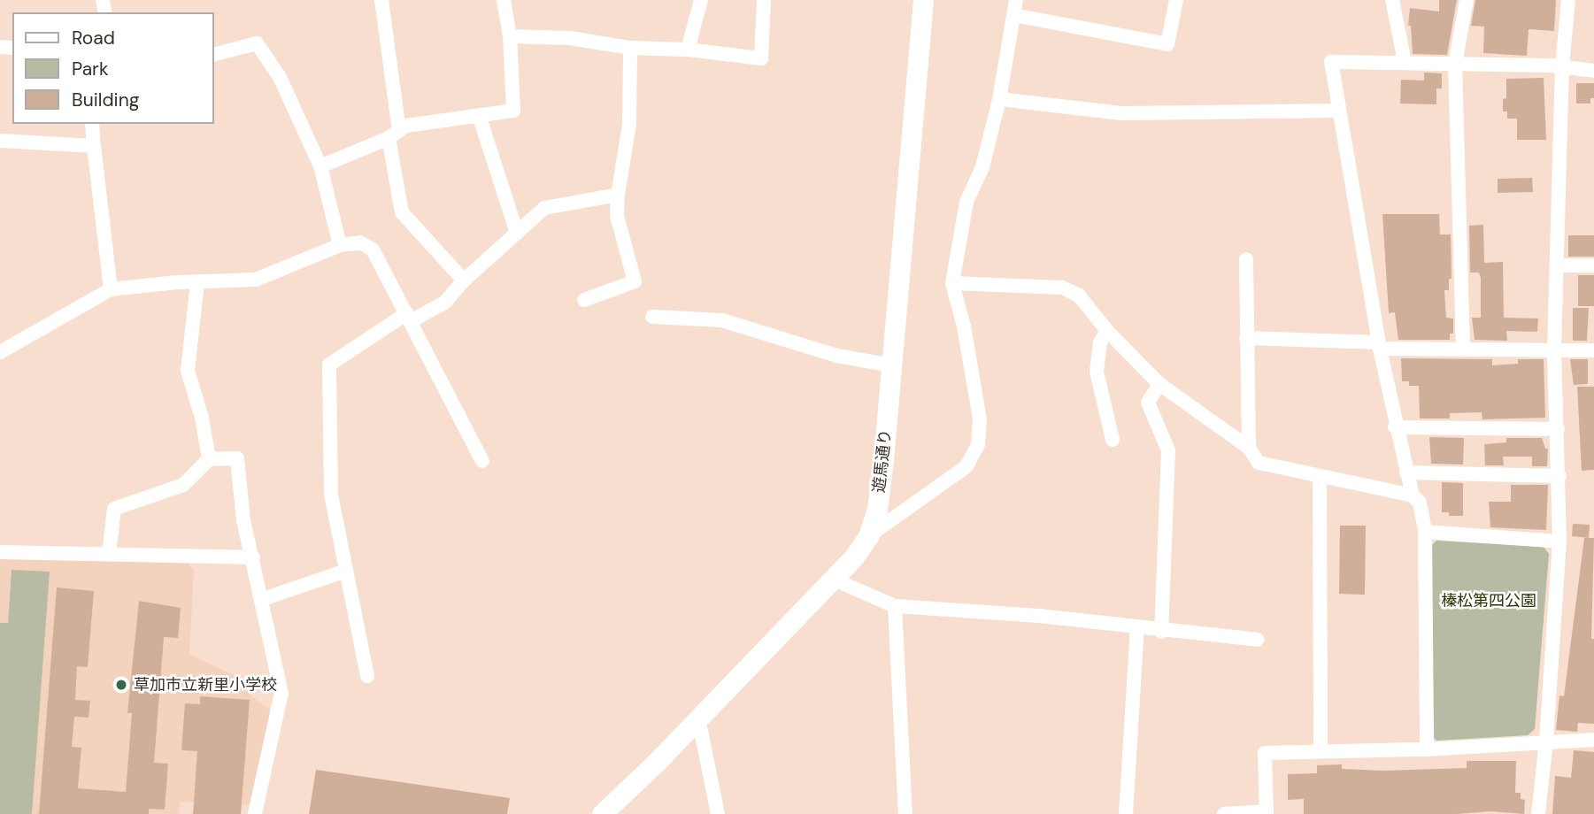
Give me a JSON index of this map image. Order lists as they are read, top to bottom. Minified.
{"streets":{"street":["遊馬通り"]},"parks":["榛松第四公園"],"places":["草加市立新里小学校"],"legend":["Road","Park","Building"]}
